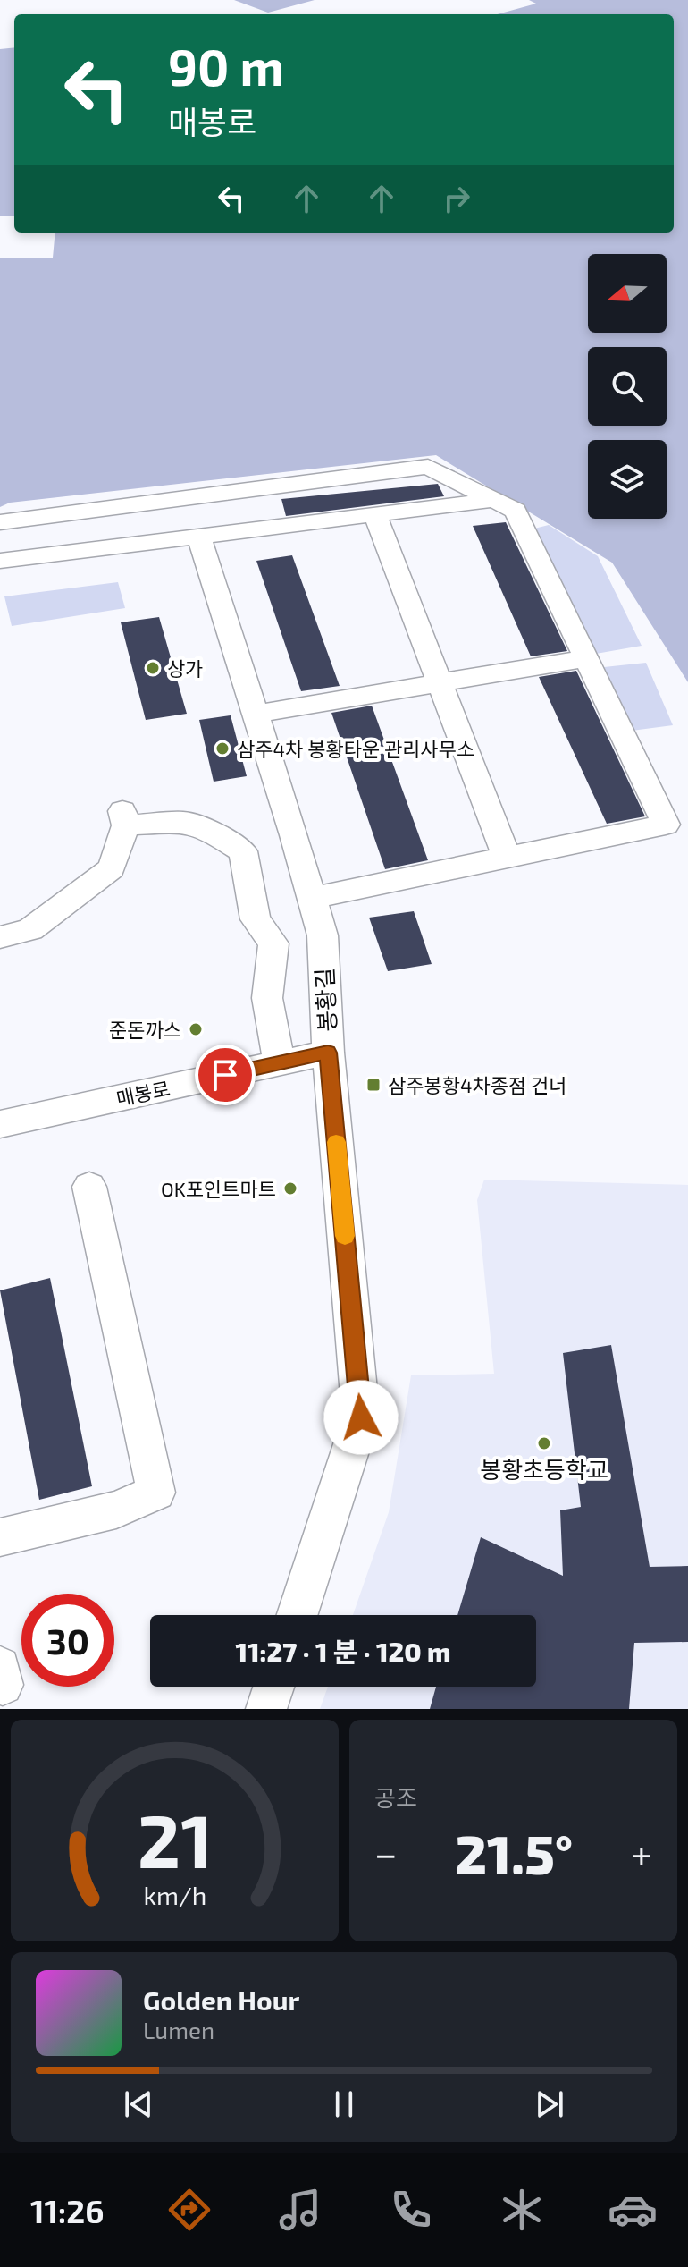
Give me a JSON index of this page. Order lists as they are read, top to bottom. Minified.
{"streets":{"street":["봉황길","매봉로"]},"crossings":[["봉황길","매봉로"]],"places":{"other":["상가","삼주4차 봉황타운 관리사무소","준돈까스","OK포인트마트","봉황초등학교"],"transit":["삼주봉황4차종점 건너"]},"north":"left","page":{"turn":["90 m","매봉로"],"limit":"30","trip":"11:27 · 1 분 · 120 m","tile":"공조","heat":["−","21.5°","+"],"song":["Golden Hour","Lumen"],"tabs":"11:26","gauge":["21","km/h"]}}
